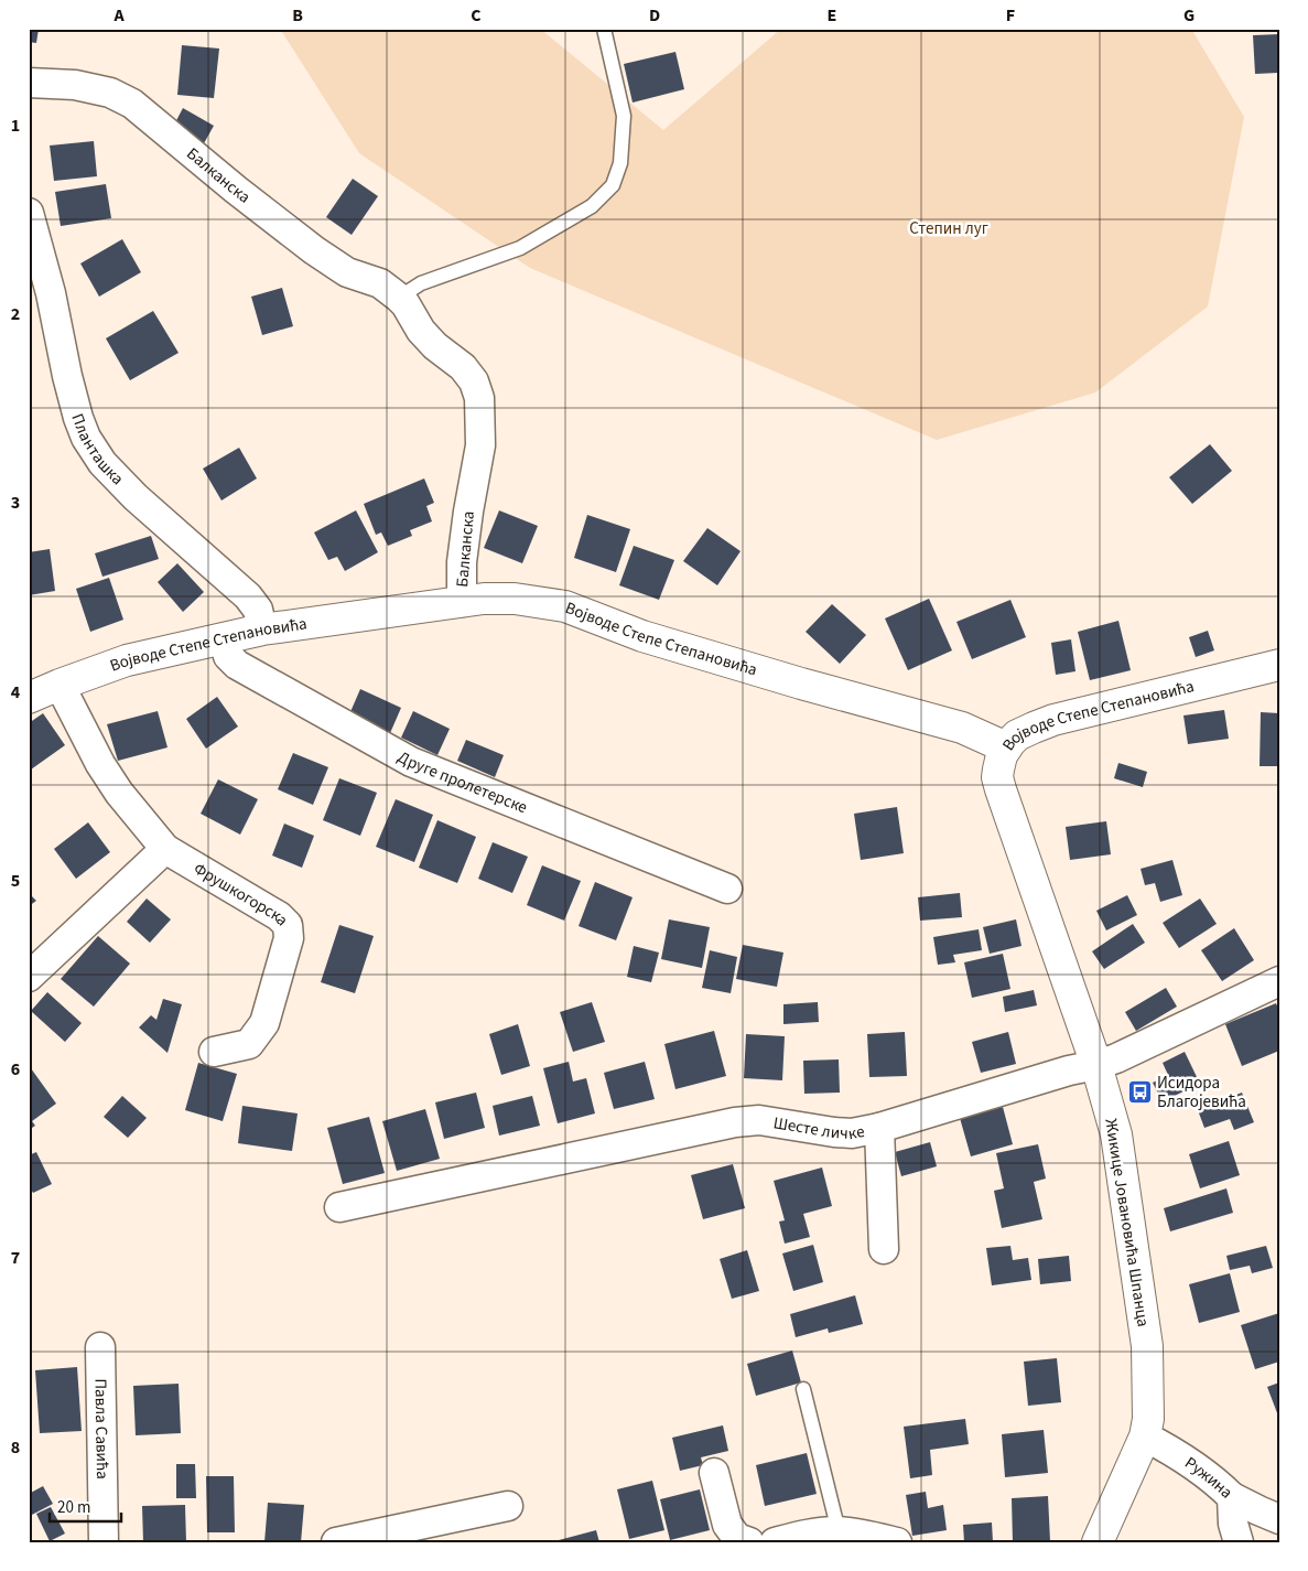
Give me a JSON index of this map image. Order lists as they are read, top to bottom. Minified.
{"streets":{"street":["Балканска","Планташка","Војводе Степе Степановића","Друге пролетерске","Фрушкогорска","Шесте личке","Жикице Јовановића Шпанца","Павла Савића","Ружина"]},"crossings":[["Балканска","Војводе Степе Степановића"],["Планташка","Војводе Степе Степановића"],["Војводе Степе Степановића","Друге пролетерске"],["Војводе Степе Степановића","Фрушкогорска"],["Војводе Степе Степановића","Жикице Јовановића Шпанца"],["Шесте личке","Жикице Јовановића Шпанца"],["Жикице Јовановића Шпанца","Ружина"]],"parks":["Степин луг"],"places":{"bus stop":["Исидора Благојевића"]},"scale_bar":"20 m","grid":{"columns":["A","B","C","D","E","F","G"],"rows":["1","2","3","4","5","6","7","8"]}}
